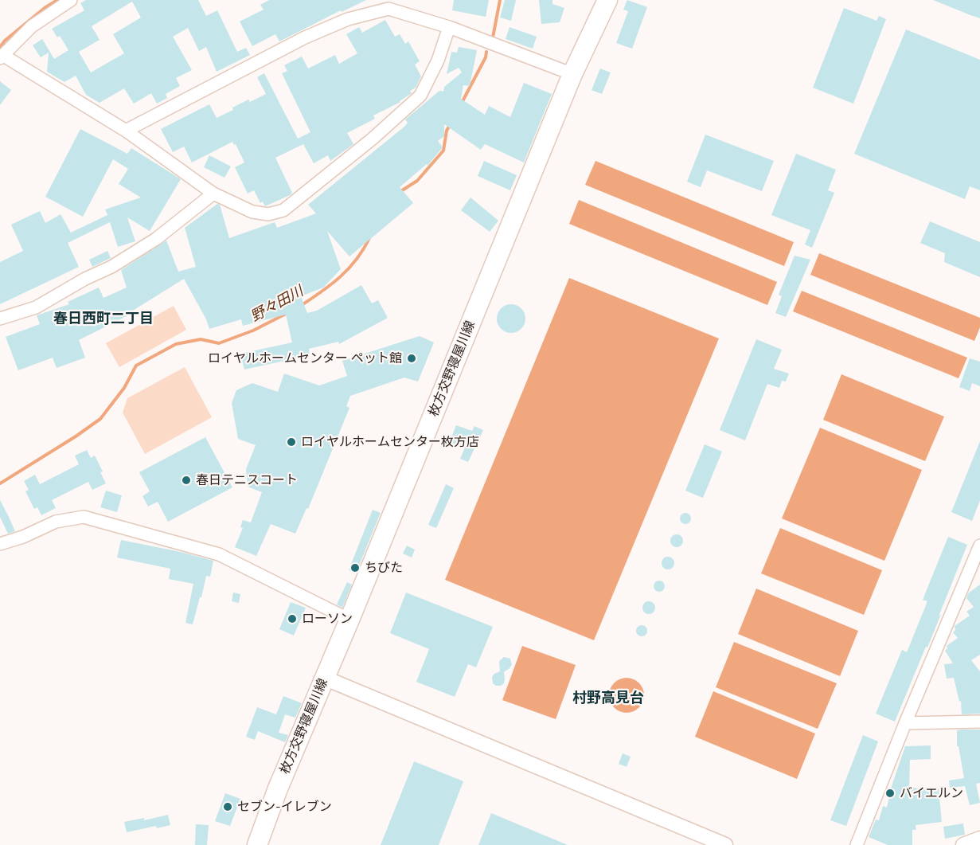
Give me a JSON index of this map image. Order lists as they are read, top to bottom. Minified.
{"streets":{"main road":["枚方交野寝屋川線"]},"districts":["春日西町二丁目","村野高見台"],"water":["野々田川"],"places":["ロイヤルホームセンター ペット館","ロイヤルホームセンター枚方店","春日テニスコート","ちびた","ローソン","バイエルン","セブン-イレブン"]}
